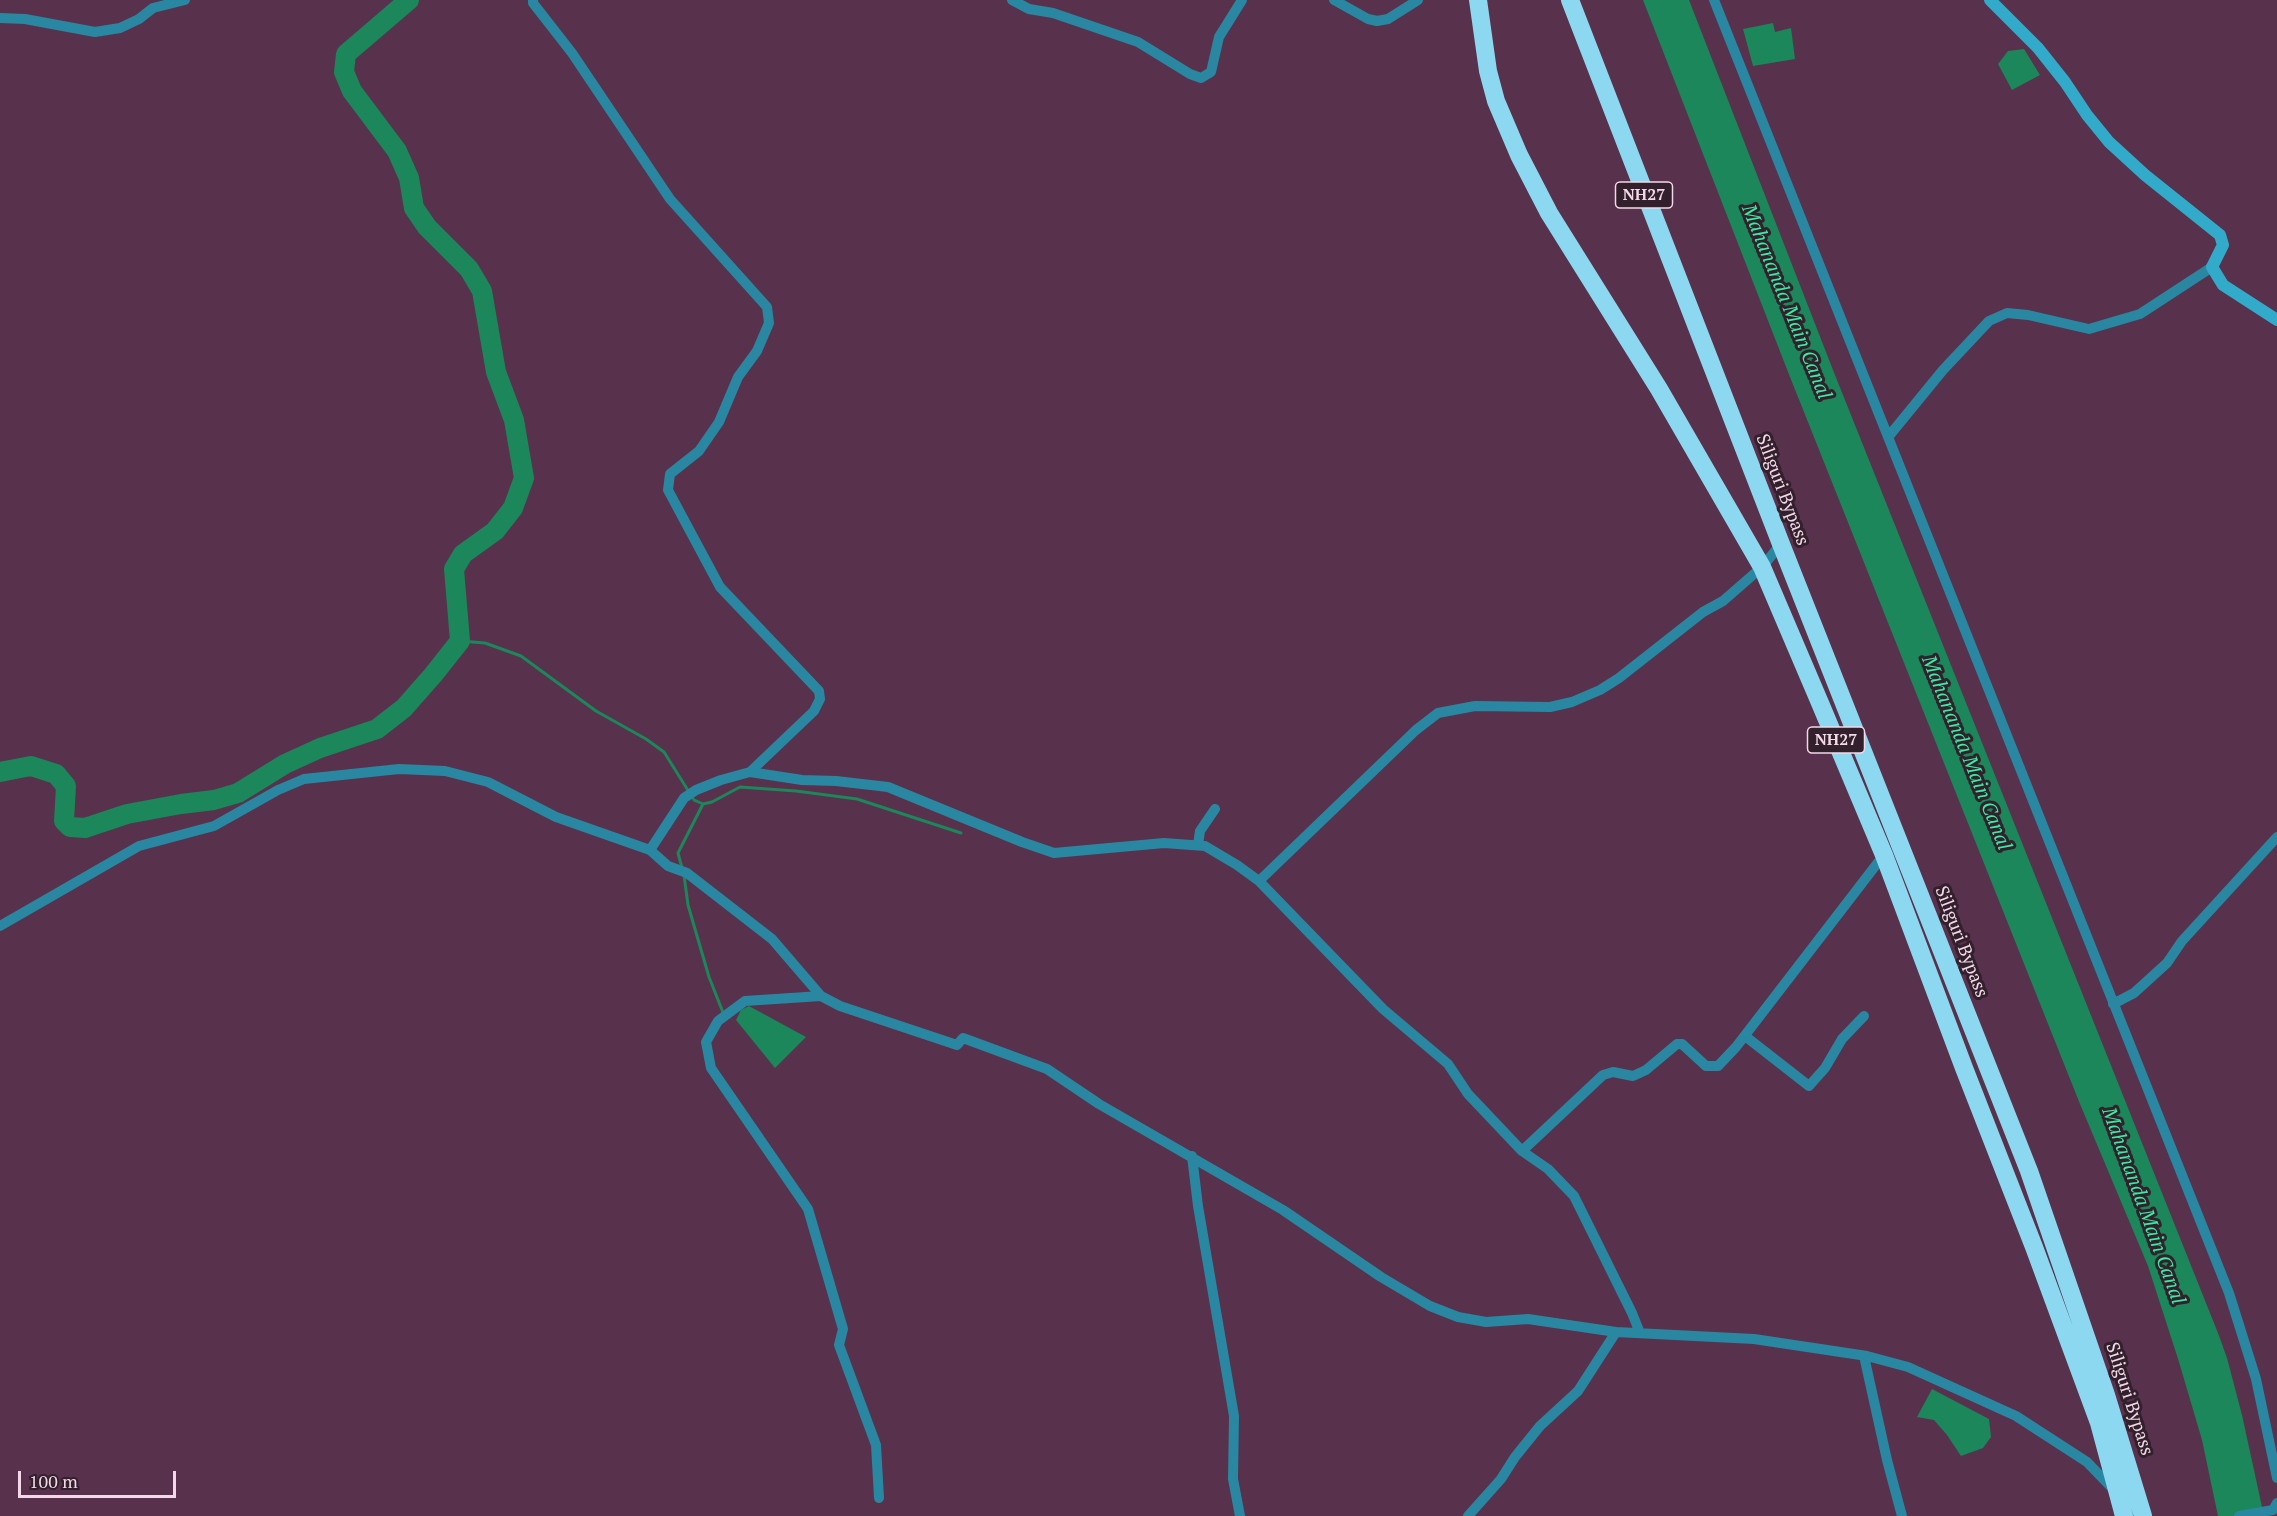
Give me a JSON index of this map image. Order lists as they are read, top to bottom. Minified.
{"streets":{"highway":["NH27","Siliguri Bypass"]},"water":["Mahananda Main Canal"],"scale_bar":"100 m"}
